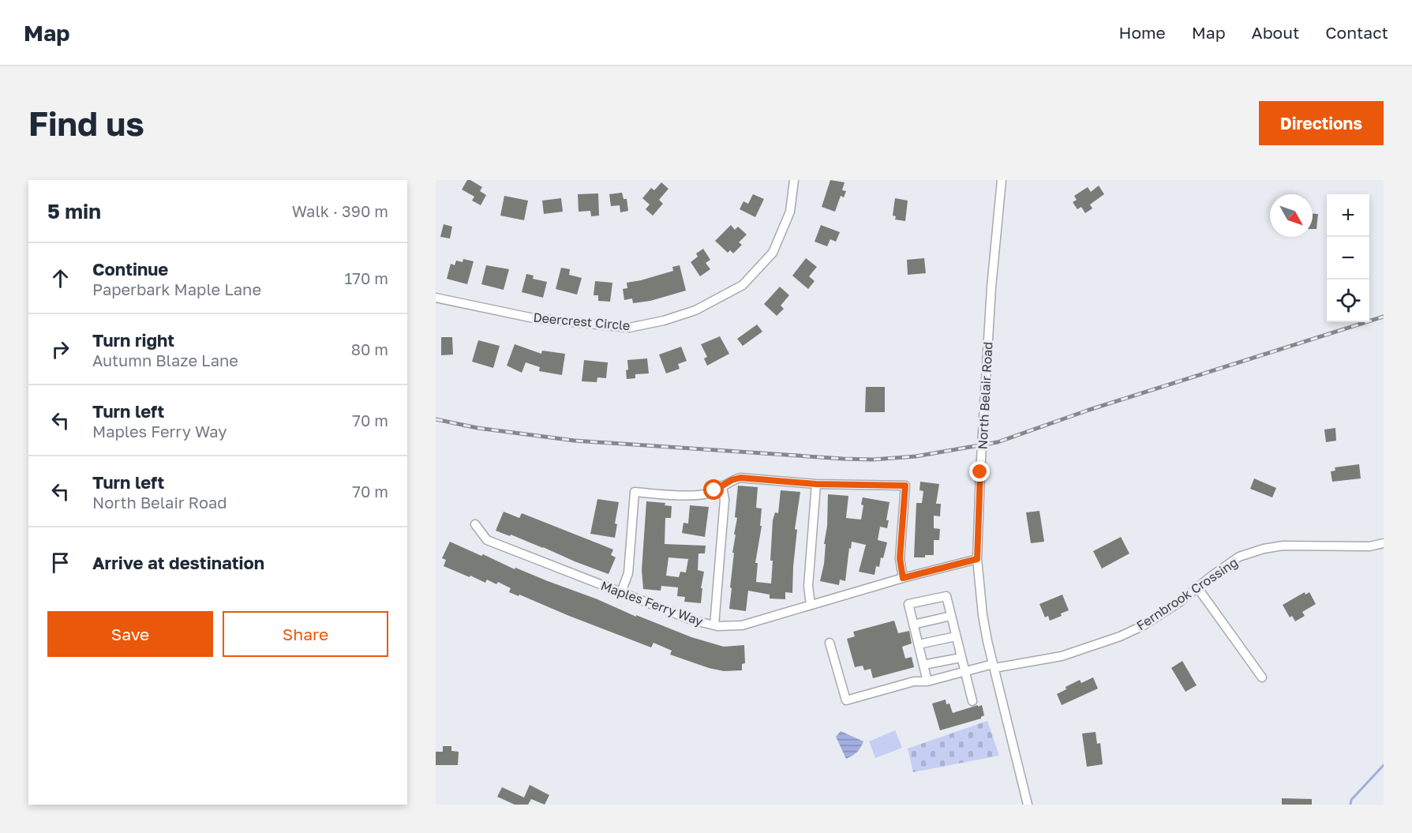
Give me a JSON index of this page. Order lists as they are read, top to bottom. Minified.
{"streets":{"street":["Deercrest Circle","North Belair Road","Fernbrook Crossing","Maples Ferry Way"]},"crossings":[["North Belair Road","Fernbrook Crossing"],["North Belair Road","Maples Ferry Way"]],"north":"bottom right","page":{"header":"Map","nav":["Home","Map","About","Contact"],"buttons":["Directions",["Save","Share"]],"title":"Find us","heading":["5 min","Walk · 390 m"],"map_buttons":["+","−"],"list":[["Continue","Paperbark Maple Lane","170 m"],["Turn right","Autumn Blaze Lane","80 m"],["Turn left","Maples Ferry Way","70 m"],["Turn left","North Belair Road","70 m"],"Arrive at destination"]}}
